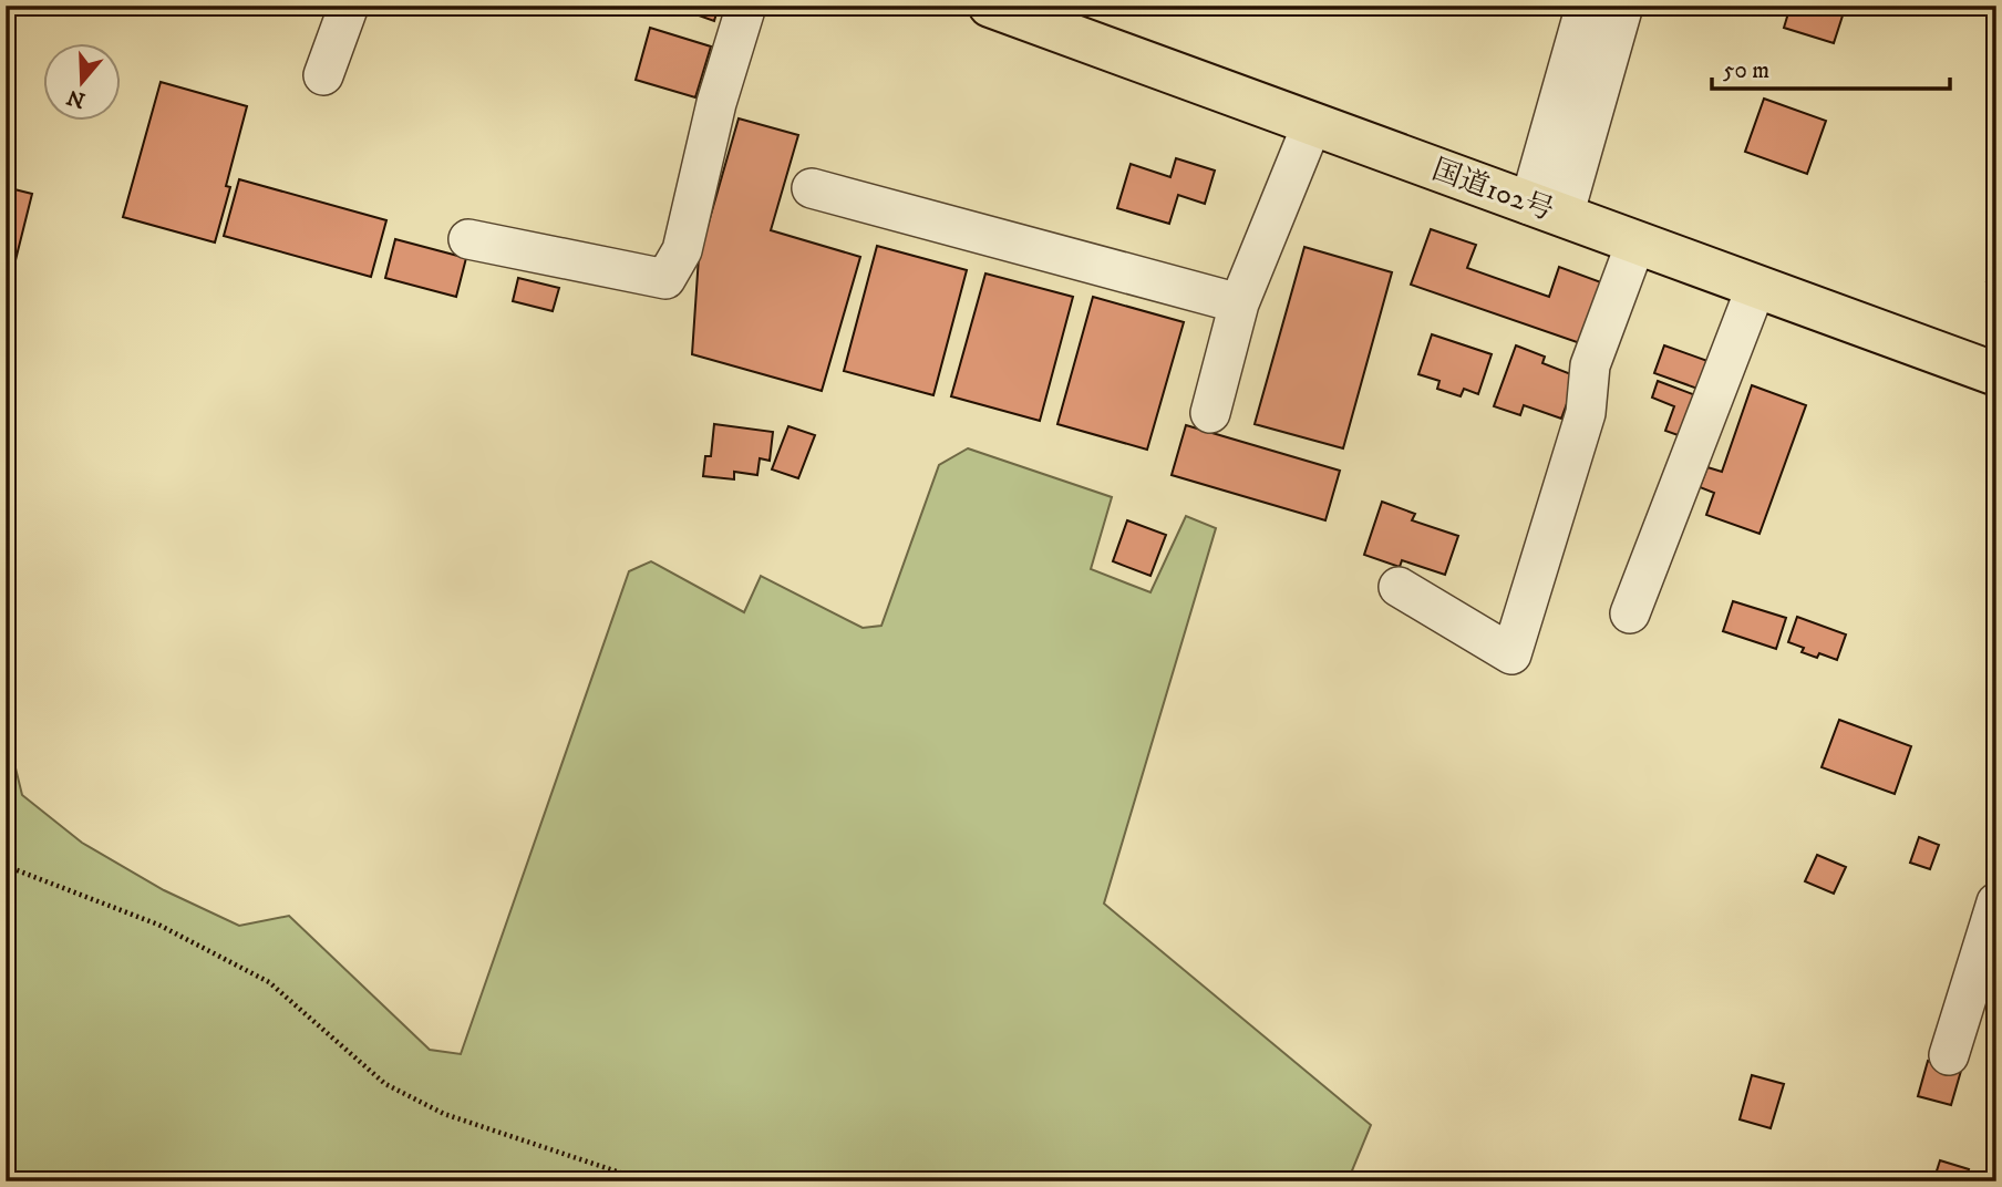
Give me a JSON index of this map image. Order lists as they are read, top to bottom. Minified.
{"streets":{"highway":["国道102号"]},"scale_bar":"50 m","north":"bottom"}
